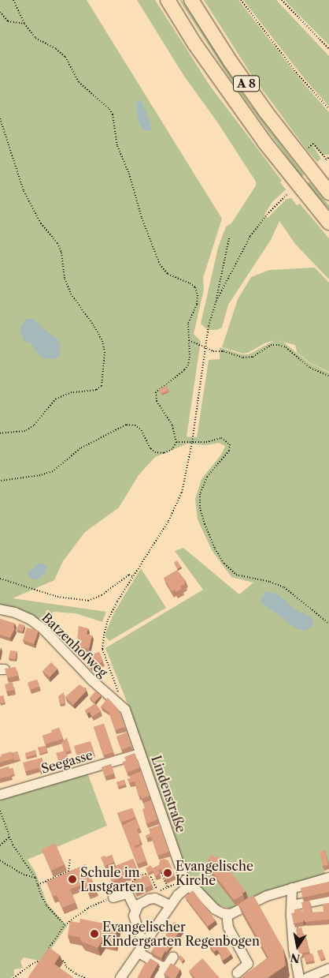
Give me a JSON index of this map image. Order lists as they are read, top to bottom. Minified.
{"streets":{"highway":["A 8"],"street":["Batzenhofweg","Seegasse","Lindenstraße"]},"crossings":[["Batzenhofweg","Lindenstraße"],["Seegasse","Lindenstraße"]],"places":["Evangelische Kirche","Schule im Lustgarten","Evangelischer Kindergarten Regenbogen"],"north":"bottom"}
